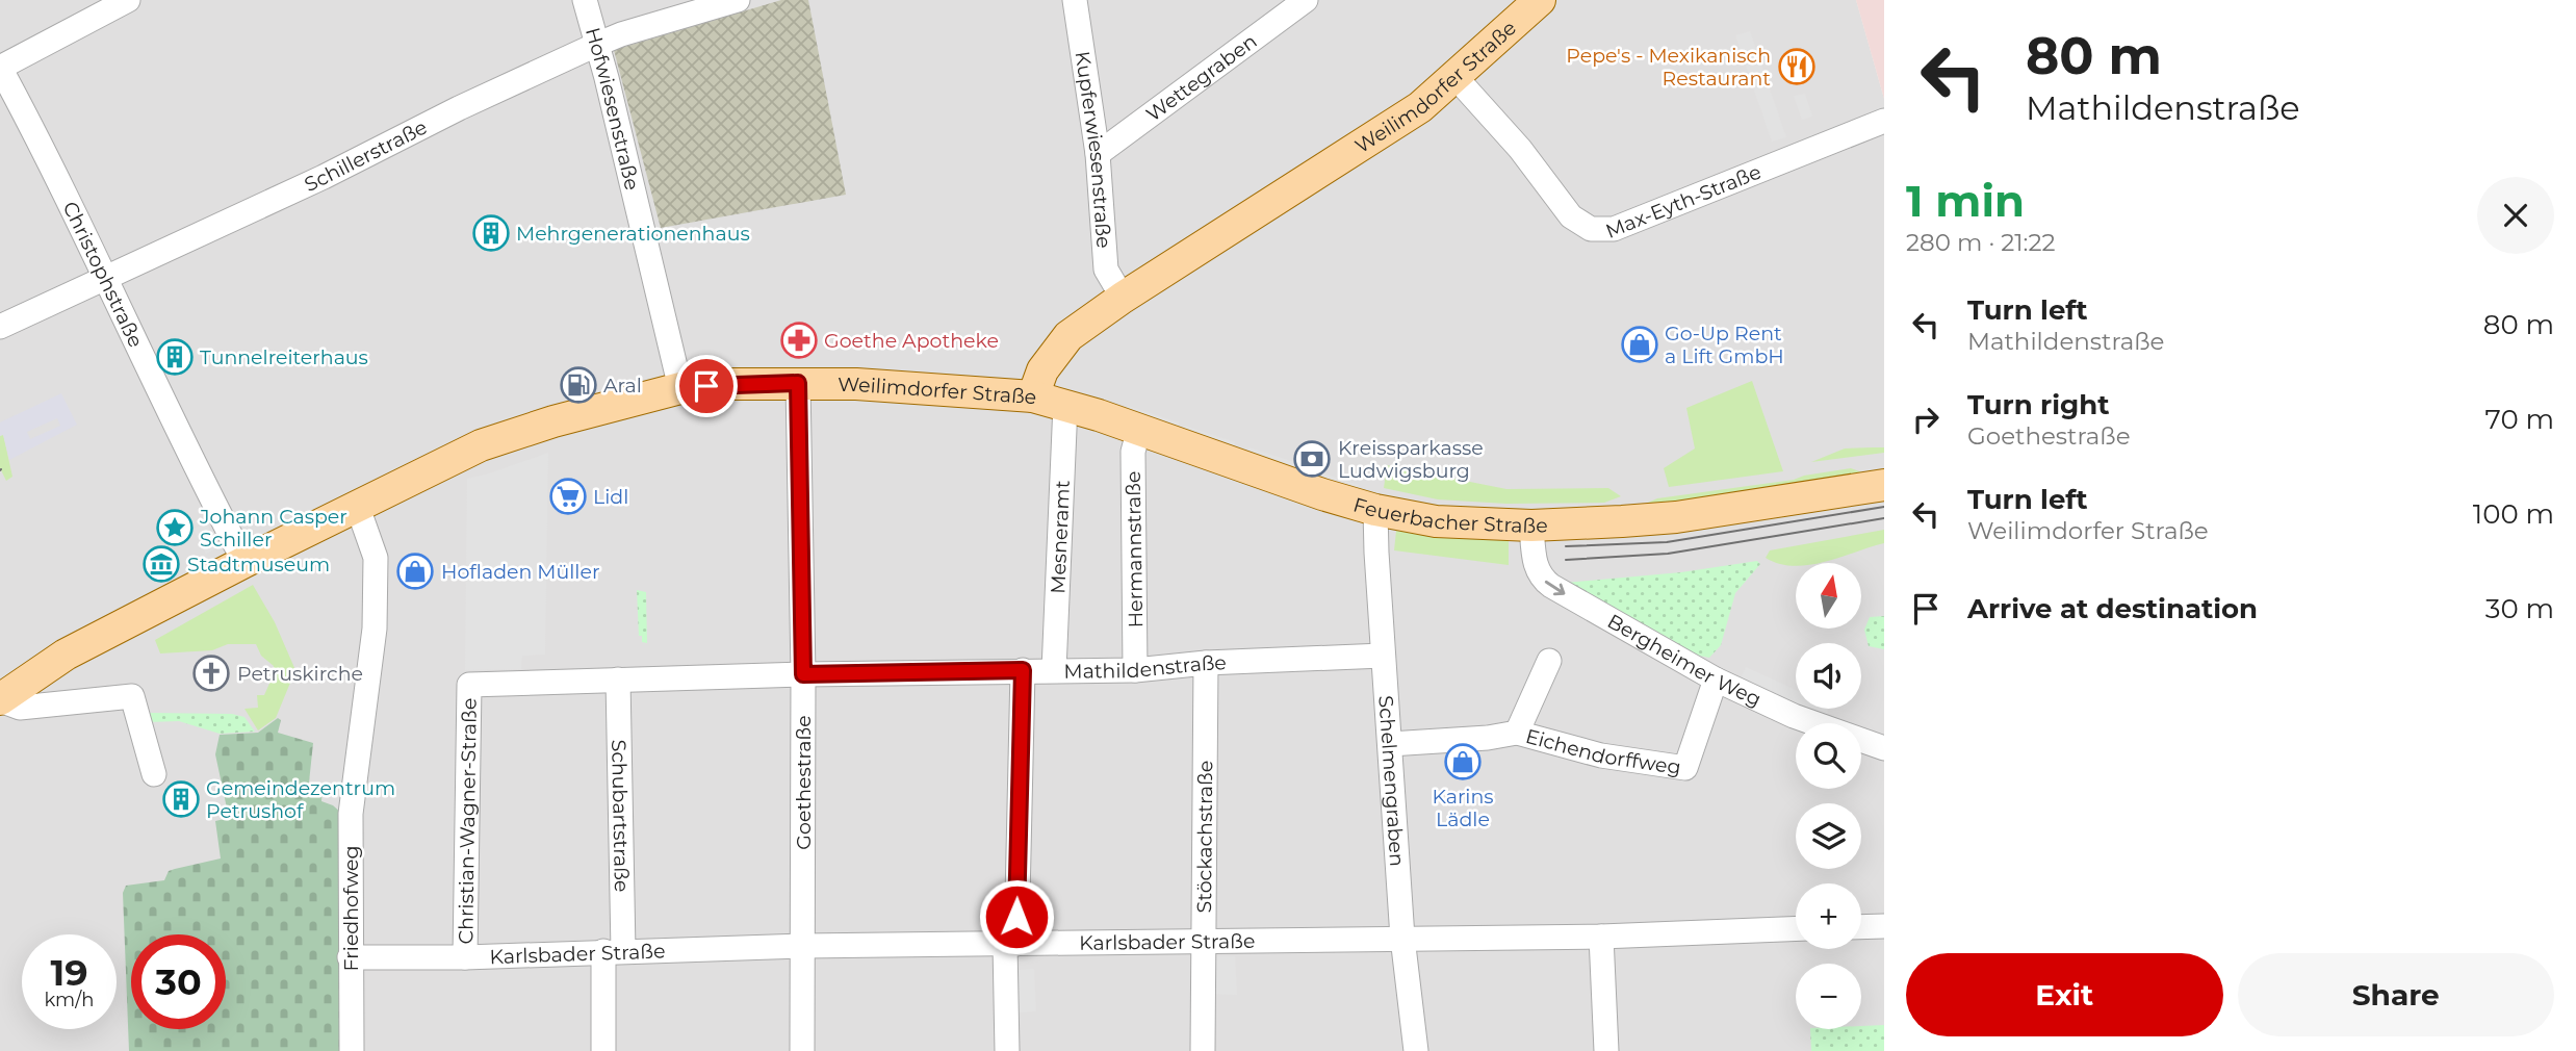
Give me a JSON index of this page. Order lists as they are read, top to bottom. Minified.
{"streets":{"main road":["Weilimdorfer Straße","Feuerbacher Straße"],"street":["Wettegraben","Hofwiesenstraße","Kupferwiesenstraße","Schillerstraße","Max-Eyth-Straße","Christophstraße","Mesneramt","Hermannstraße","Bergheimer Weg","Mathildenstraße","Eichendorffweg","Schelmengraben","Goethestraße","Schubartstraße","Christian-Wagner-Straße","Stöckachstraße","Friedhofweg","Karlsbader Straße"]},"crossings":[["Wettegraben","Kupferwiesenstraße"],["Weilimdorfer Straße","Hofwiesenstraße"],["Weilimdorfer Straße","Kupferwiesenstraße"],["Weilimdorfer Straße","Max-Eyth-Straße"],["Weilimdorfer Straße","Christophstraße"],["Weilimdorfer Straße","Feuerbacher Straße"],["Weilimdorfer Straße","Goethestraße"],["Weilimdorfer Straße","Friedhofweg"],["Hofwiesenstraße","Schillerstraße"],["Schillerstraße","Christophstraße"],["Feuerbacher Straße","Mesneramt"],["Feuerbacher Straße","Hermannstraße"],["Feuerbacher Straße","Bergheimer Weg"],["Feuerbacher Straße","Schelmengraben"],["Mesneramt","Mathildenstraße"],["Hermannstraße","Mathildenstraße"],["Bergheimer Weg","Eichendorffweg"],["Mathildenstraße","Schelmengraben"],["Mathildenstraße","Goethestraße"],["Mathildenstraße","Schubartstraße"],["Mathildenstraße","Christian-Wagner-Straße"],["Mathildenstraße","Stöckachstraße"],["Eichendorffweg","Schelmengraben"],["Schelmengraben","Karlsbader Straße"],["Goethestraße","Karlsbader Straße"],["Schubartstraße","Karlsbader Straße"],["Christian-Wagner-Straße","Karlsbader Straße"],["Stöckachstraße","Karlsbader Straße"],["Friedhofweg","Karlsbader Straße"]],"one_way":["Bergheimer Weg"],"places":{"restaurant":["Pepe's - Mexikanisch Restaurant"],"building":["Mehrgenerationenhaus","Tunnelreiterhaus","Gemeindezentrum Petrushof"],"pharmacy":["Goethe Apotheke"],"shop":["Go-Up Rent a Lift GmbH","Hofladen Müller","Karins Lädle"],"fuel station":["Aral"],"bank":["Kreissparkasse Ludwigsburg"],"supermarket":["Lidl"],"place":["Johann Casper Schiller"],"museum":["Stadtmuseum"],"church":["Petruskirche"]},"north":"top","page":{"turn":["80 m","Mathildenstraße"],"heading":["1 min","280 m · 21:22"],"list":[{"name":"Turn left","note":"Mathildenstraße","value":"80 m"},{"name":"Turn right","note":"Goethestraße","value":"70 m"},{"name":"Turn left","note":"Weilimdorfer Straße","value":"100 m"},{"name":"Arrive at destination","value":"30 m"}],"map_buttons":["+","−"],"speed":"19 km/h","limit":"30","buttons":["Exit","Share"]}}
